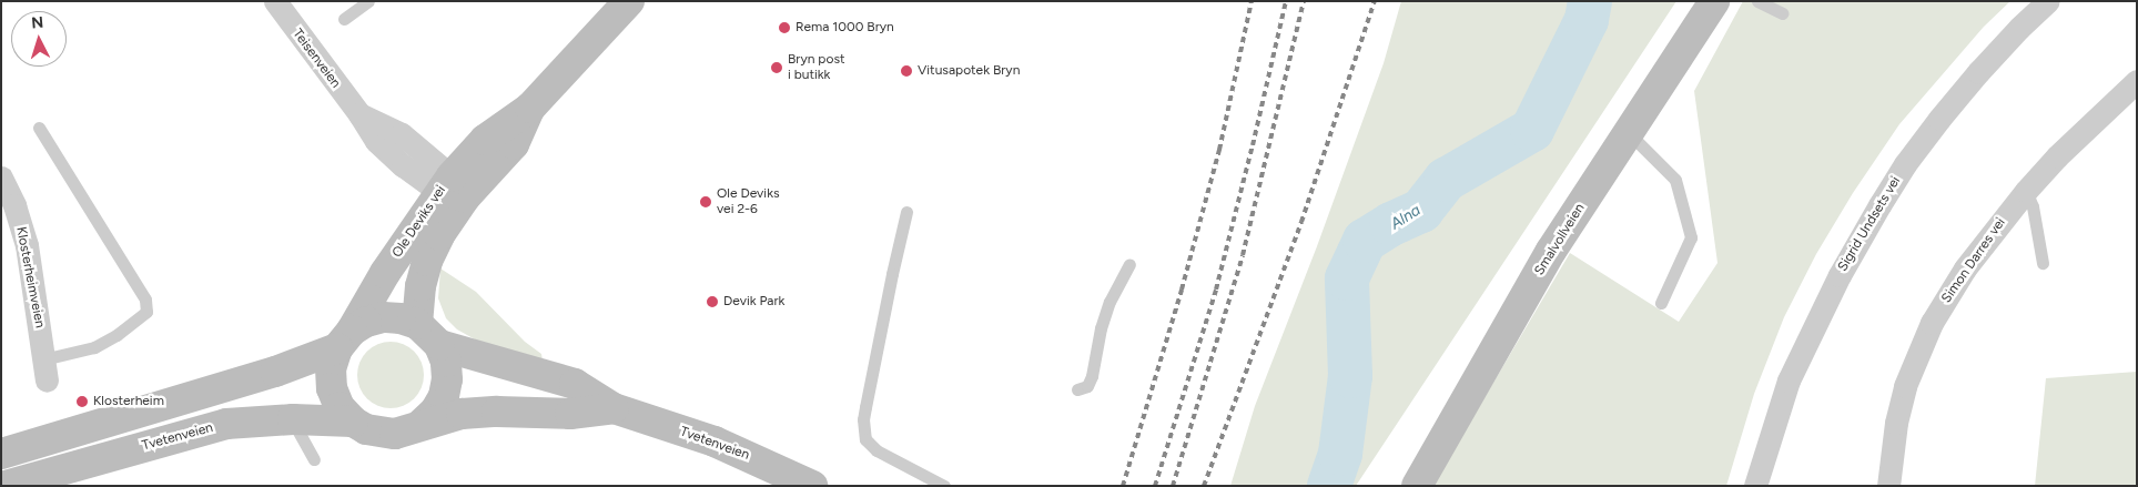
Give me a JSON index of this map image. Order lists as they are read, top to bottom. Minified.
{"streets":{"main road":["Ole Deviks vei","Smalvollveien","Tvetenveien"],"street":["Teisenveien","Sigrid Undsets vei","Simon Darres vei","Klosterheimveien"]},"crossings":[["Teisenveien","Ole Deviks vei"],["Ole Deviks vei","Tvetenveien"]],"water":["Alna"],"places":["Rema 1000 Bryn","Bryn post i butikk","Vitusapotek Bryn","Ole Deviks vei 2-6","Devik Park","Klosterheim"],"north":"top"}
